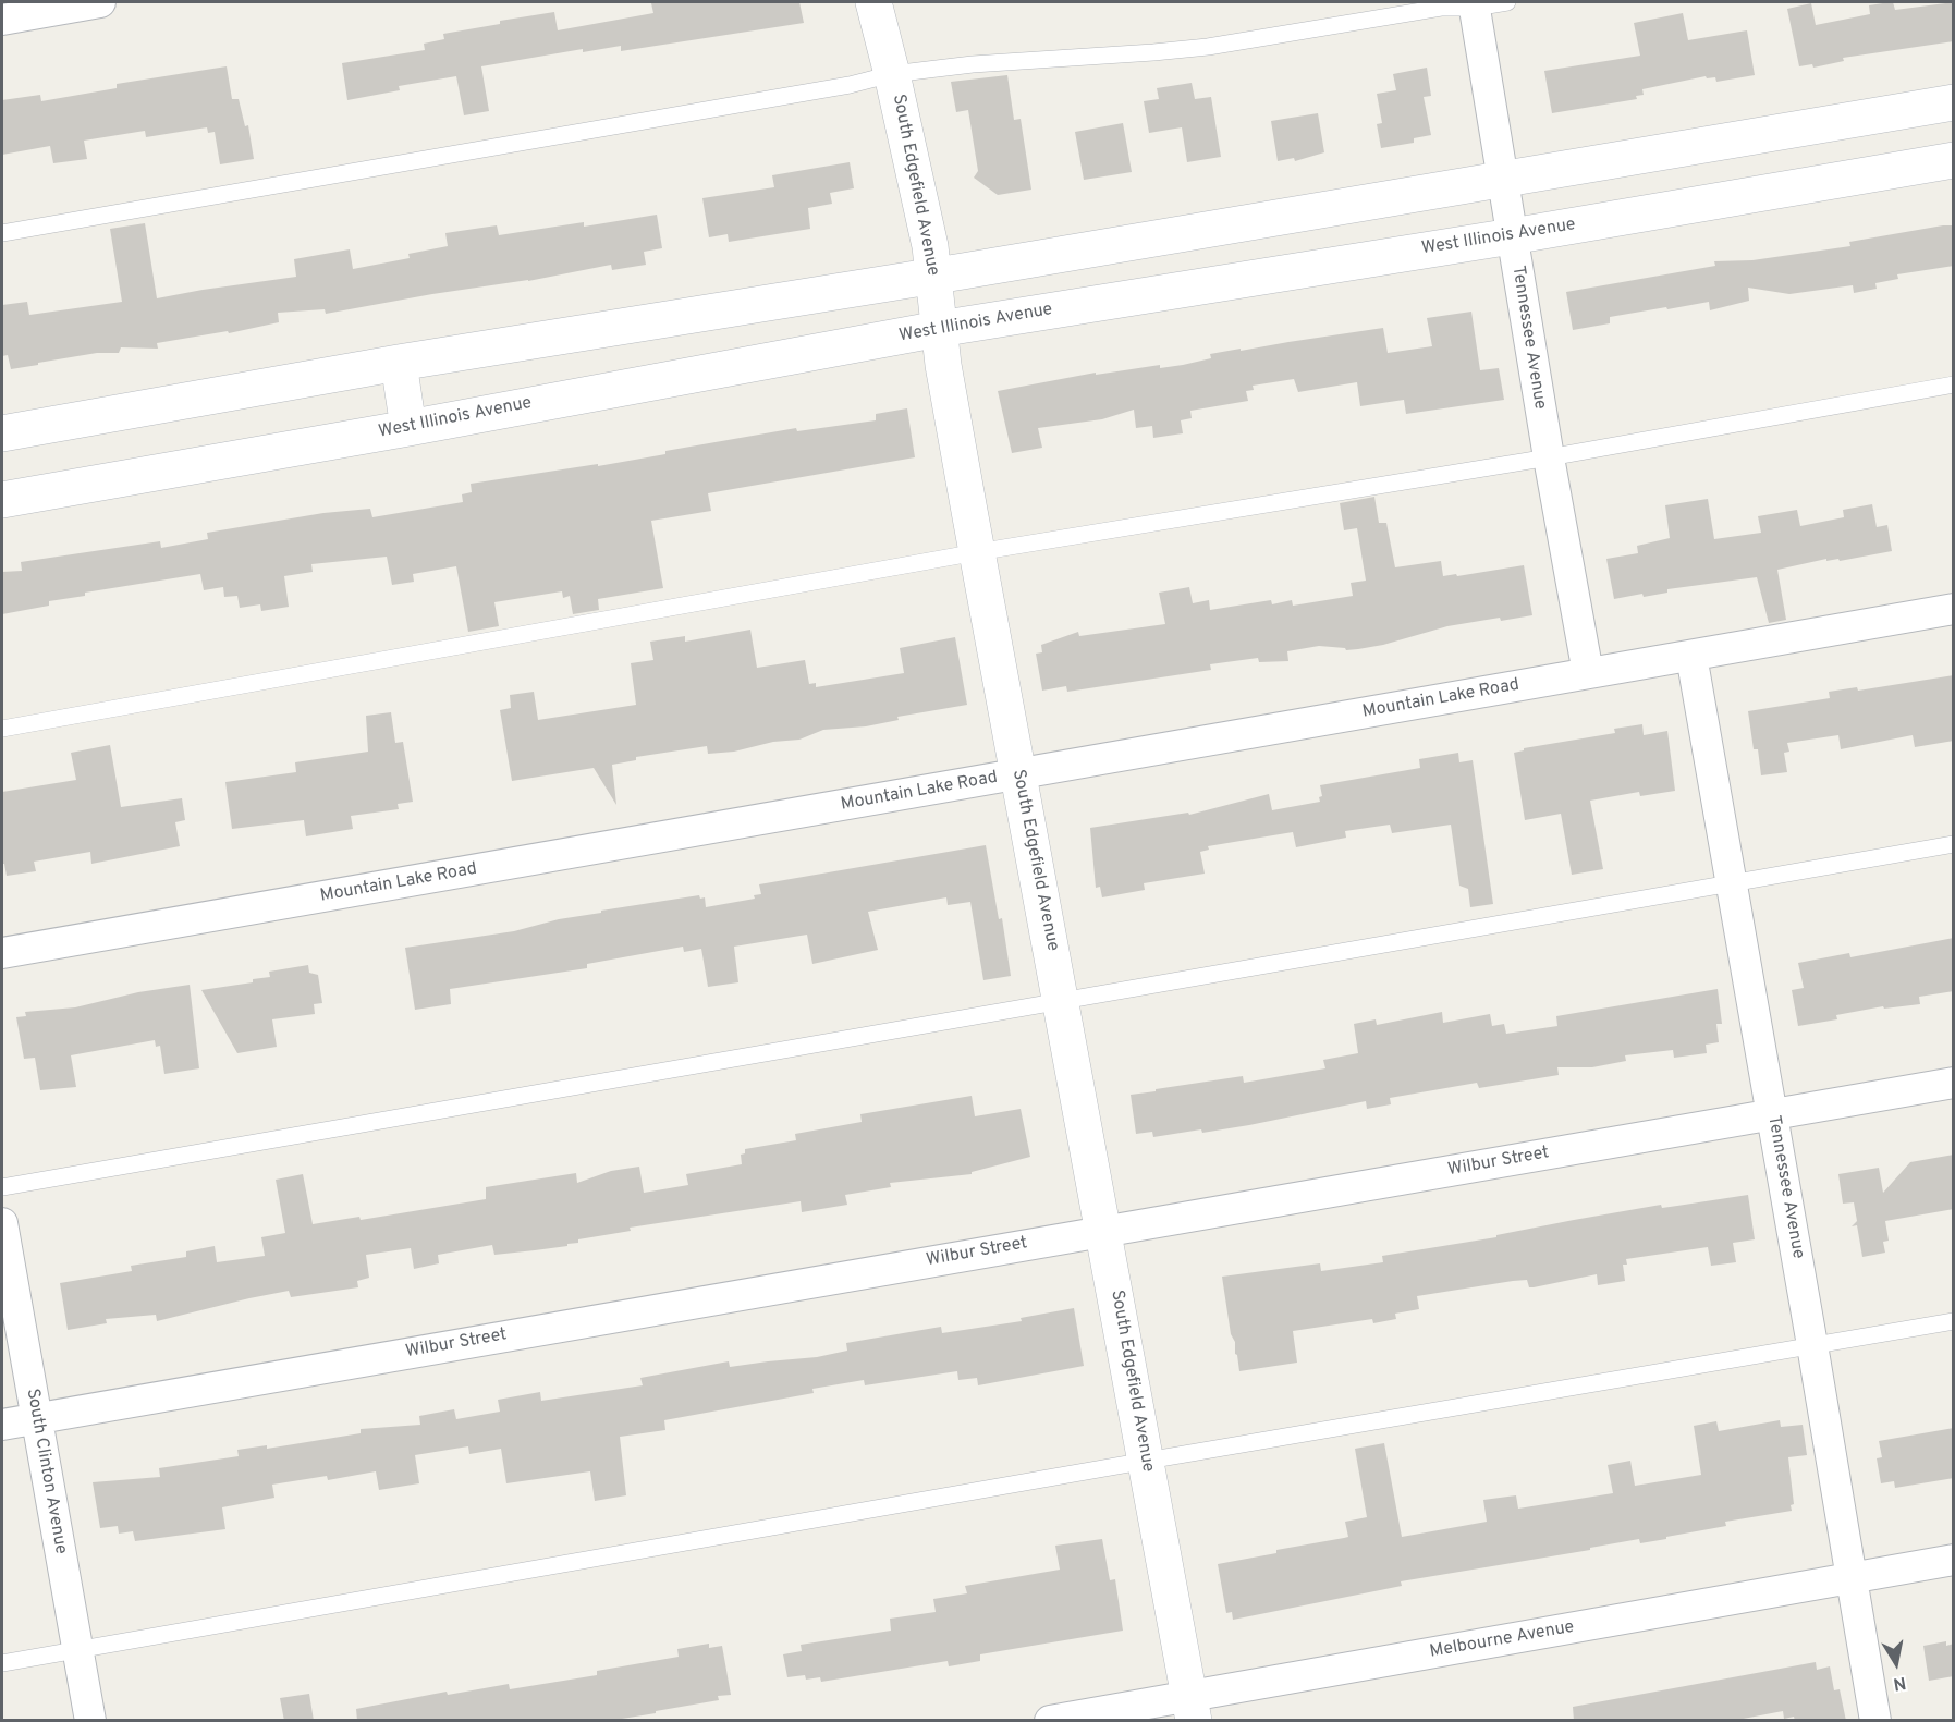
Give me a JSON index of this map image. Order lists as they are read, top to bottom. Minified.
{"streets":{"main road":["South Edgefield Avenue","West Illinois Avenue"],"street":["Tennessee Avenue","Mountain Lake Road","Wilbur Street","South Clinton Avenue","Melbourne Avenue"]},"crossings":[["South Edgefield Avenue","West Illinois Avenue"],["South Edgefield Avenue","Mountain Lake Road"],["South Edgefield Avenue","Wilbur Street"],["South Edgefield Avenue","Melbourne Avenue"],["West Illinois Avenue","Tennessee Avenue"],["Tennessee Avenue","Mountain Lake Road"],["Tennessee Avenue","Wilbur Street"],["Tennessee Avenue","Melbourne Avenue"],["Wilbur Street","South Clinton Avenue"]],"north":"bottom"}
